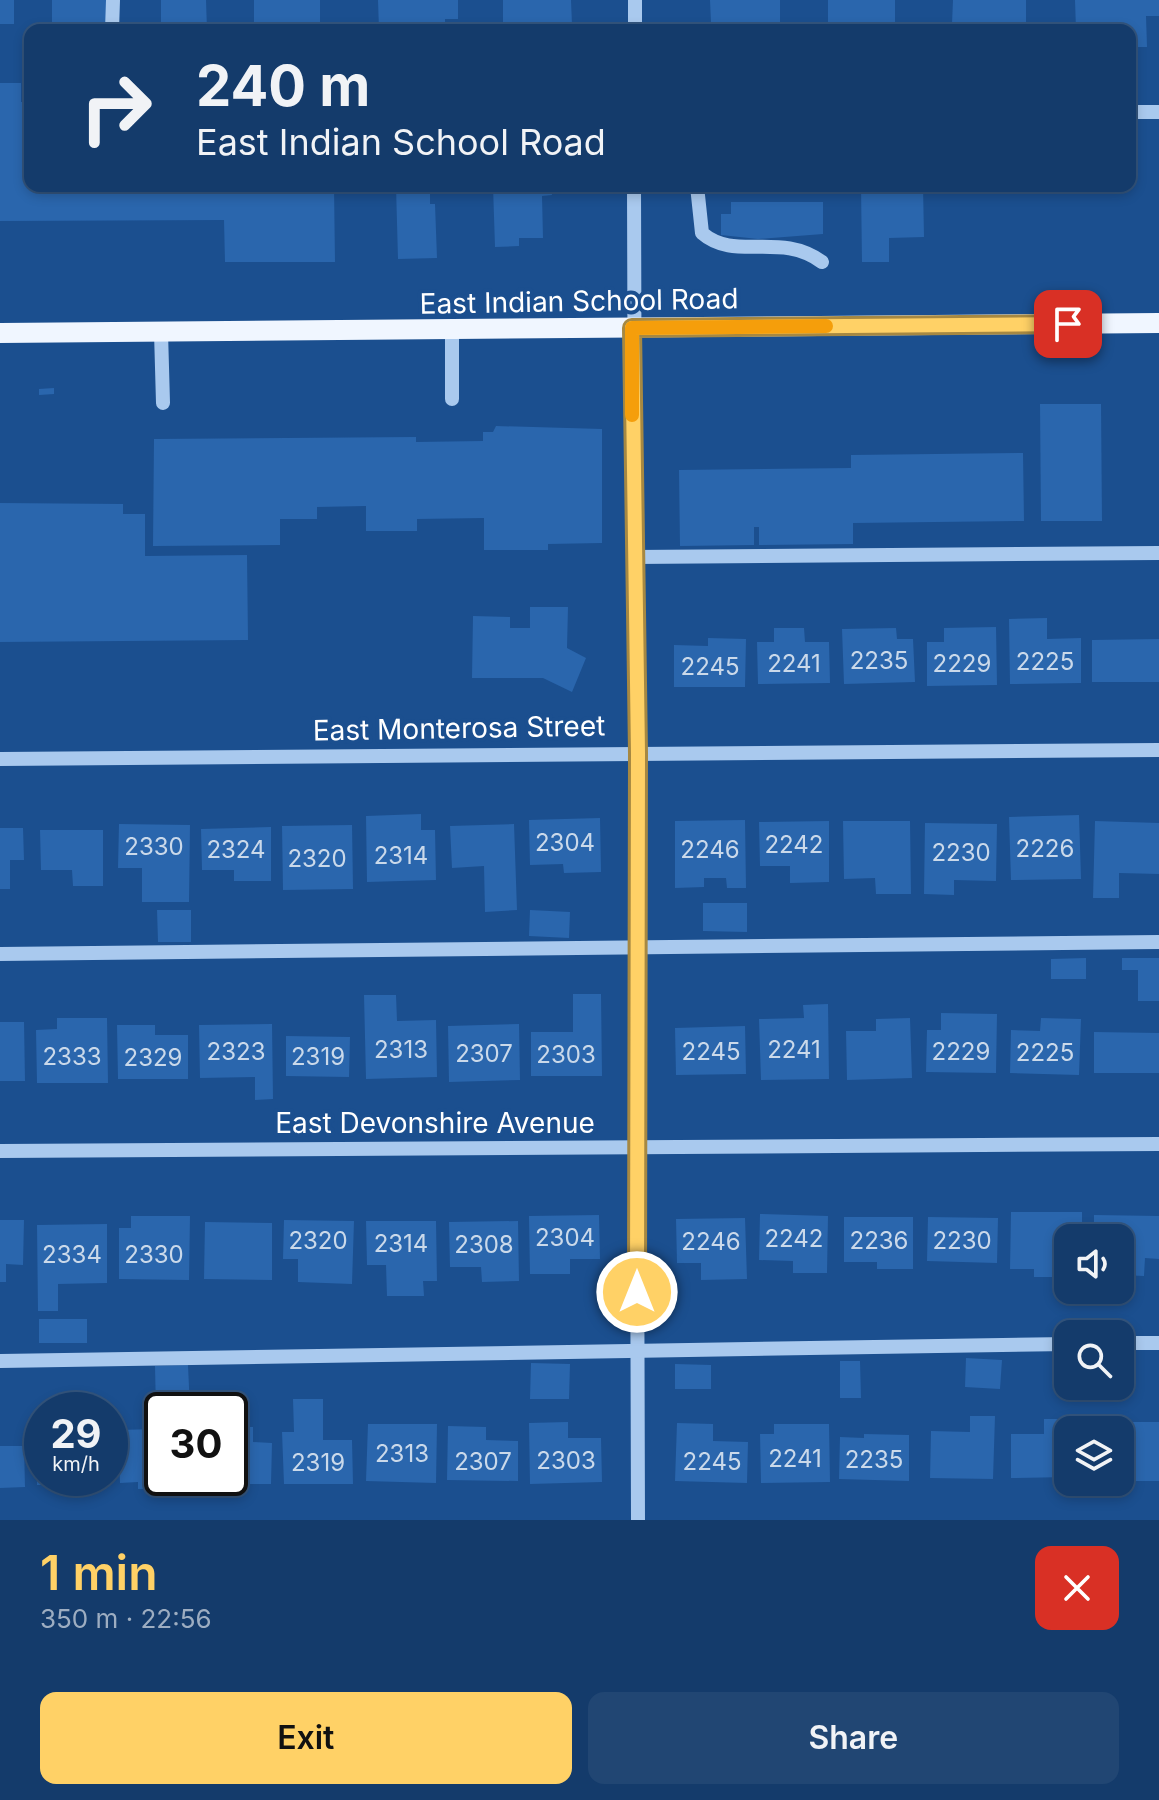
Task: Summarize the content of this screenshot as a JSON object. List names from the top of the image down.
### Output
{
  "streets": {
    "main road": ["East Indian School Road"],
    "street": ["East Monterosa Street", "East Devonshire Avenue"]
  },
  "house_numbers": [
    "2235",
    "2225",
    "2241",
    "2229",
    "2245",
    "2304",
    "2242",
    "2330",
    "2226",
    "2324",
    "2246",
    "2230",
    "2314",
    "2320",
    "2313",
    "2241",
    "2323",
    "2245",
    "2229",
    "2225",
    "2307",
    "2303",
    "2333",
    "2319",
    "2329",
    "2304",
    "2242",
    "2320",
    "2236",
    "2230",
    "2246",
    "2314",
    "2308",
    "2334",
    "2330",
    "2313",
    "2241",
    "2235",
    "2303",
    "2307",
    "2245",
    "2319"
  ],
  "page": {
    "turn": ["240 m", "East Indian School Road"],
    "speed": "29 km/h",
    "limit": "30",
    "heading": ["1 min", "350 m · 22:56"],
    "buttons": ["Exit", "Share"]
  }
}
